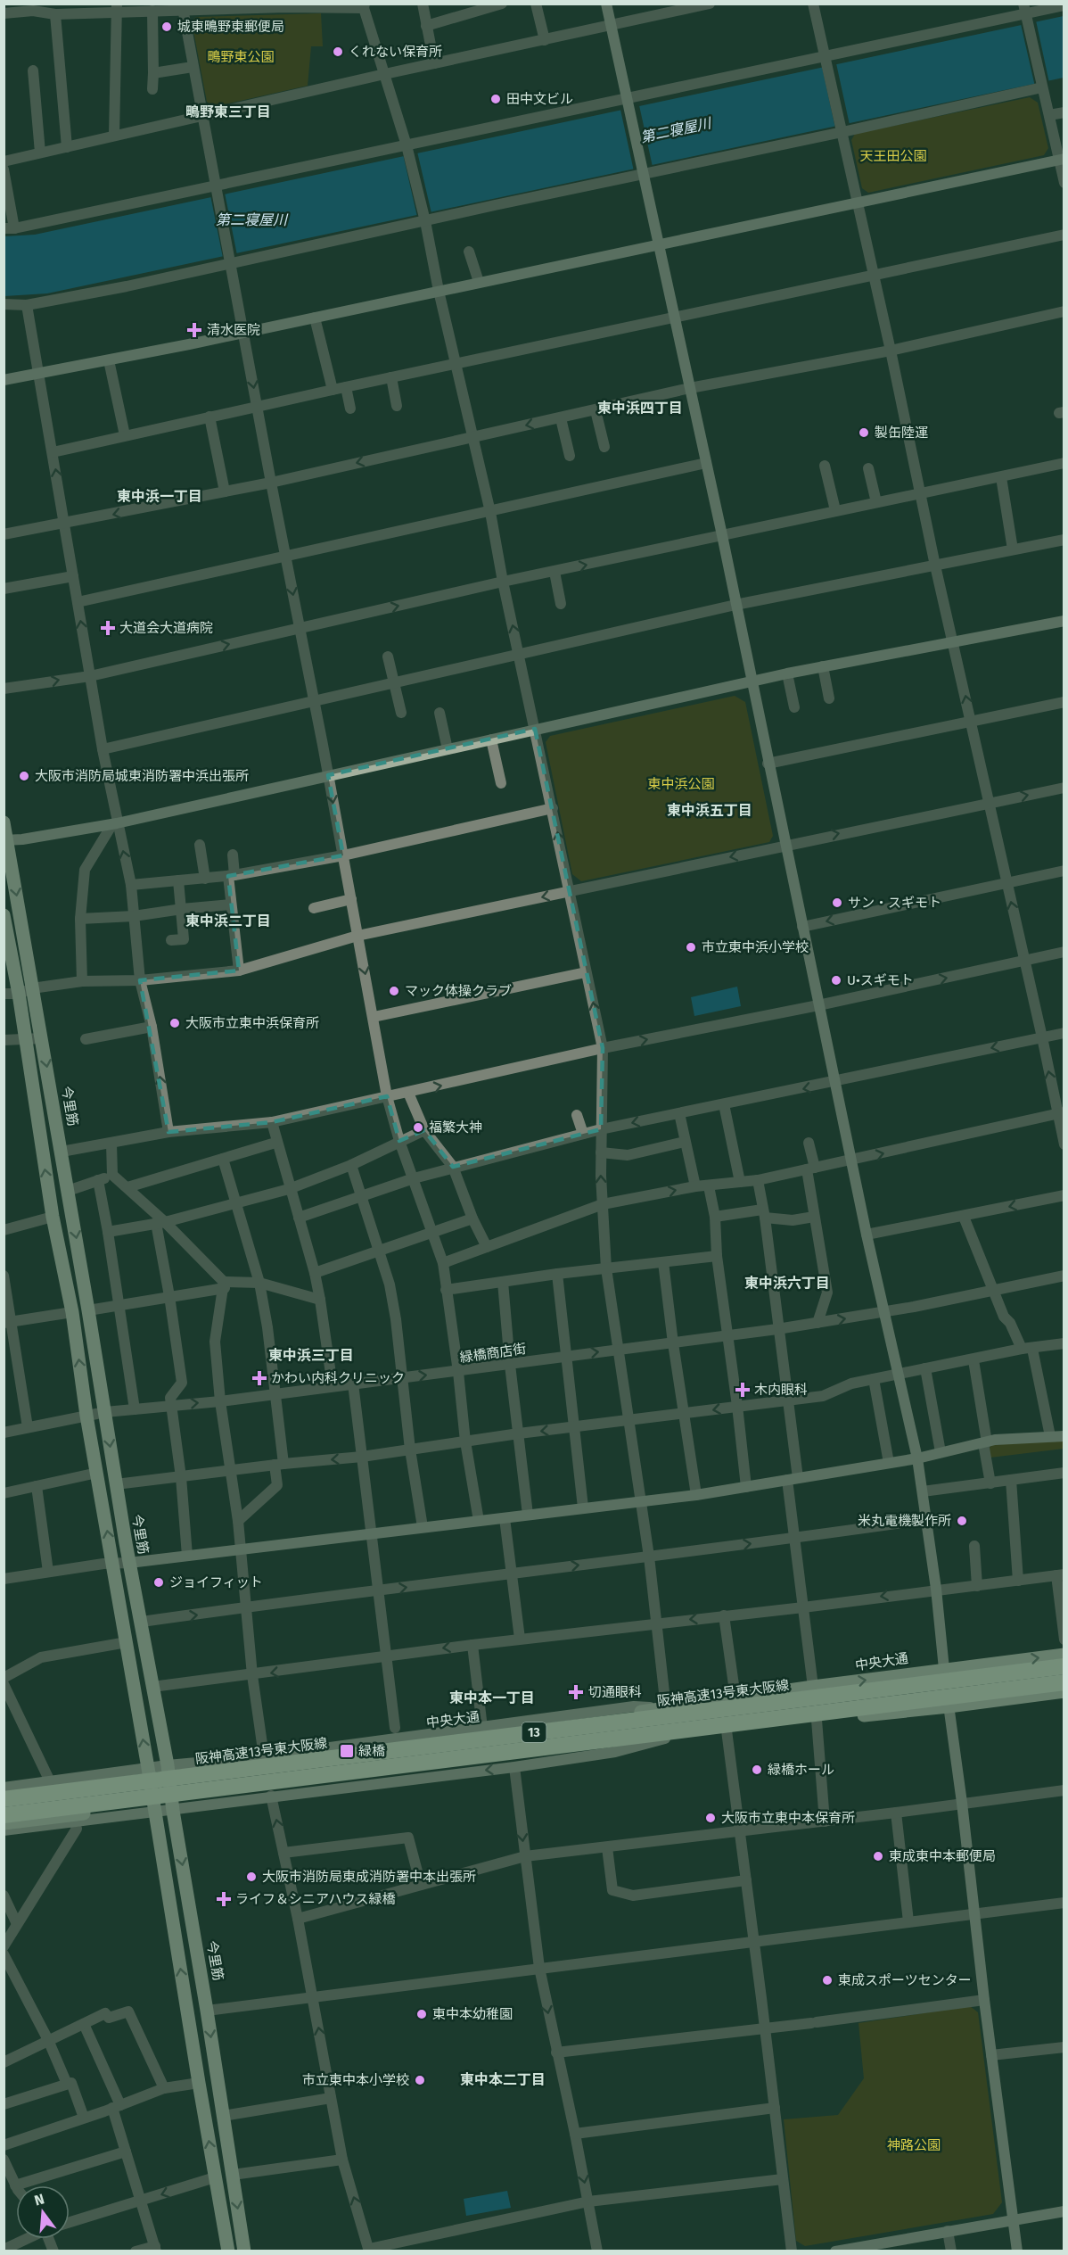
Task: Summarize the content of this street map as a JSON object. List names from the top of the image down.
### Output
{
  "streets": {
    "highway": ["阪神高速13号東大阪線", "13"],
    "main road": ["今里筋", "中央大通"],
    "street": ["緑橋商店街"]
  },
  "crossings": [
    ["今里筋", "緑橋商店街"],
    ["中央大通", "阪神高速13号東大阪線"]
  ],
  "districts": [
    "鴫野東三丁目",
    "東中浜四丁目",
    "東中浜一丁目",
    "東中浜五丁目",
    "東中浜二丁目",
    "東中浜六丁目",
    "東中浜三丁目",
    "東中本一丁目",
    "東中本二丁目"
  ],
  "water": ["第二寝屋川"],
  "parks": [
    "鴫野東公園",
    "天王田公園",
    "東中浜公園",
    "神路公園"
  ],
  "places": {
    "other": [
      "城東鴫野東郵便局",
      "くれない保育所",
      "田中文ビル",
      "製缶陸運",
      "大阪市消防局城東消防署中浜出張所",
      "サン・スギモト",
      "市立東中浜小学校",
      "U•スギモト",
      "マック体操クラブ",
      "大阪市立東中浜保育所",
      "福繁大神",
      "米丸電機製作所",
      "ジョイフィット",
      "緑橋ホール",
      "大阪市立東中本保育所",
      "東成東中本郵便局",
      "大阪市消防局東成消防署中本出張所",
      "東成スポーツセンター",
      "東中本幼稚園",
      "市立東中本小学校"
    ],
    "health": [
      "清水医院",
      "大道会大道病院",
      "かわい内科クリニック",
      "木内眼科",
      "切通眼科",
      "ライフ＆シニアハウス緑橋"
    ],
    "transit": ["緑橋"]
  },
  "north": "top"
}
